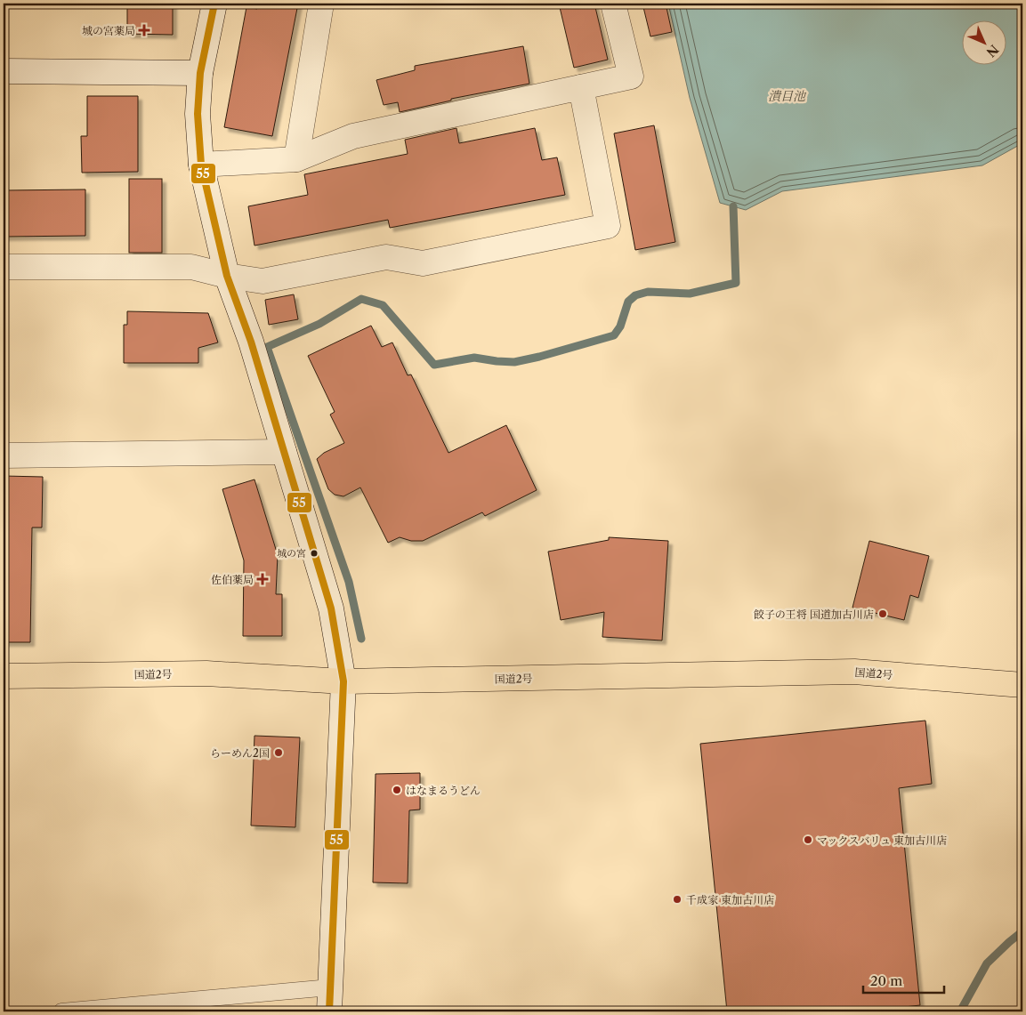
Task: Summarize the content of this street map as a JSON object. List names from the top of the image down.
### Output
{
  "streets": {
    "highway": ["国道2号"]
  },
  "water": ["潰目池"],
  "places": {
    "health": ["城の宮薬局", "佐伯薬局"],
    "other": [
      "城の宮",
      "餃子の王将 国道加古川店",
      "らーめん2国",
      "はなまるうどん",
      "マックスバリュ 東加古川店",
      "千成家 東加古川店"
    ]
  },
  "lines": ["transit line 55"],
  "scale_bar": "20 m",
  "north": "bottom right"
}
